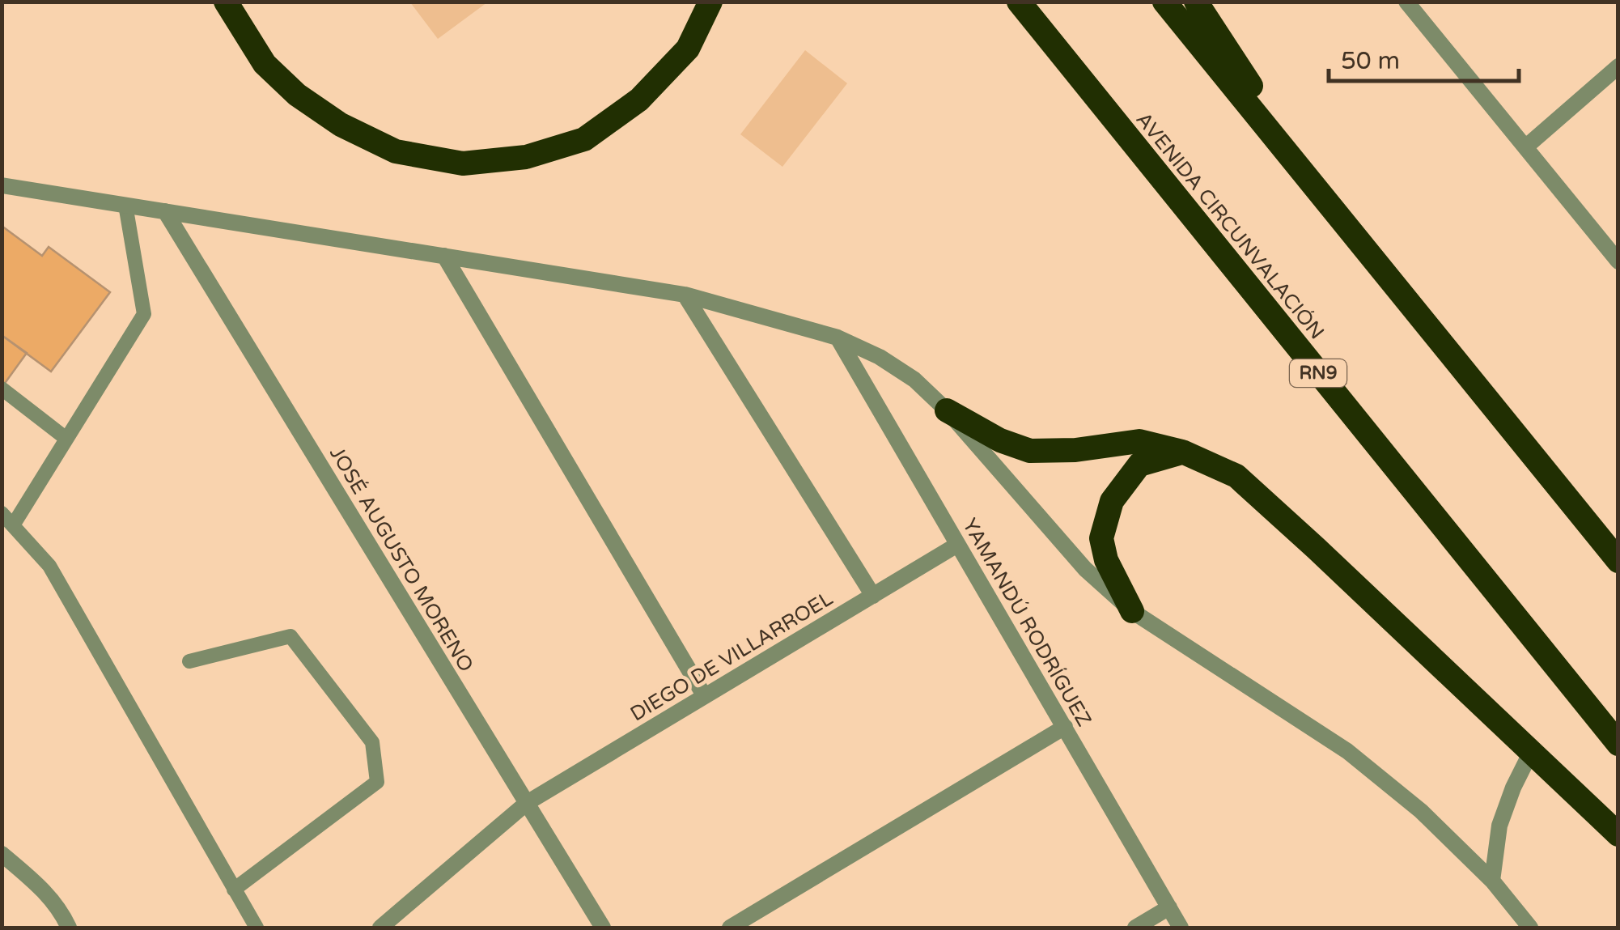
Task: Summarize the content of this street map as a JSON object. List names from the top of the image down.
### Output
{
  "streets": {
    "highway": ["AVENIDA CIRCUNVALACIÓN", "RN9"],
    "street": ["JOSÉ AUGUSTO MORENO", "YAMANDÚ RODRÍGUEZ", "DIEGO DE VILLARROEL"]
  },
  "crossings": [
    ["JOSÉ AUGUSTO MORENO", "DIEGO DE VILLARROEL"],
    ["YAMANDÚ RODRÍGUEZ", "DIEGO DE VILLARROEL"]
  ],
  "scale_bar": "50 m"
}
